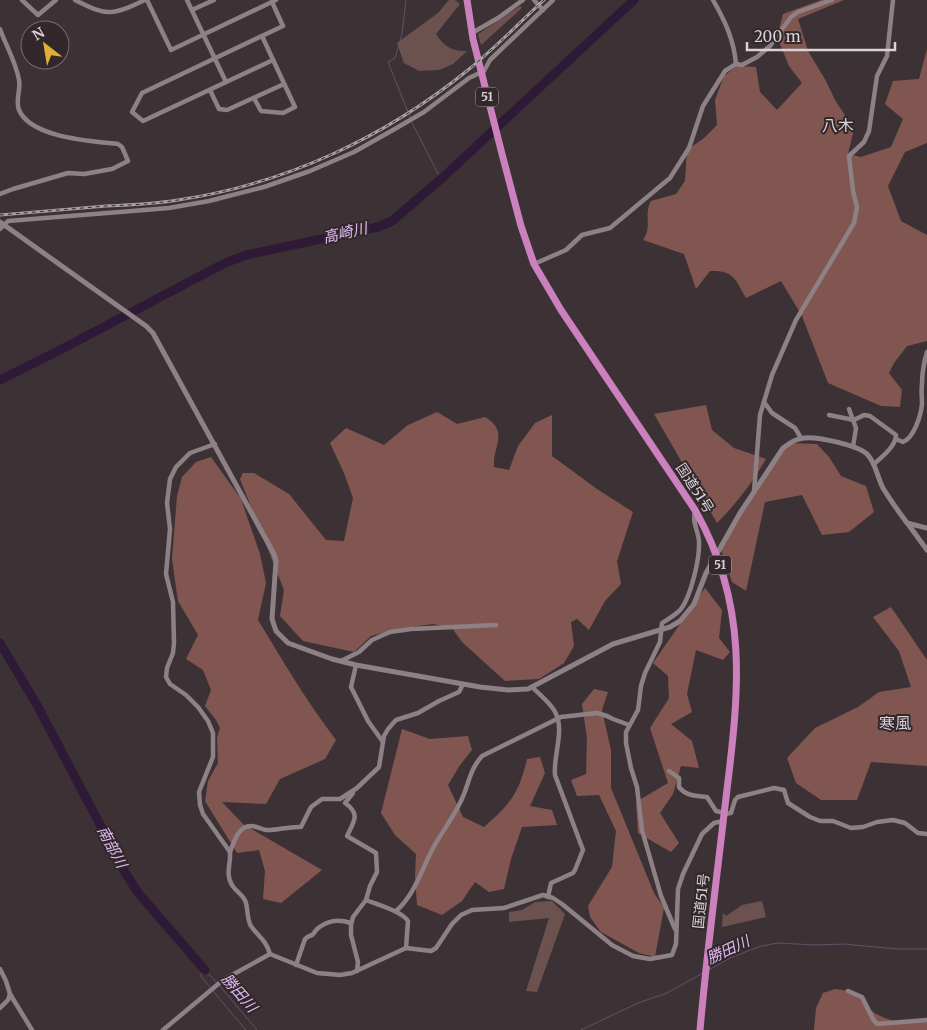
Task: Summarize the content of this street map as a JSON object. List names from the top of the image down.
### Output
{
  "streets": {
    "highway": ["51", "国道51号"]
  },
  "districts": ["八木", "寒風"],
  "water": ["高崎川", "南部川", "勝田川"],
  "scale_bar": "200 m",
  "north": "top left"
}
